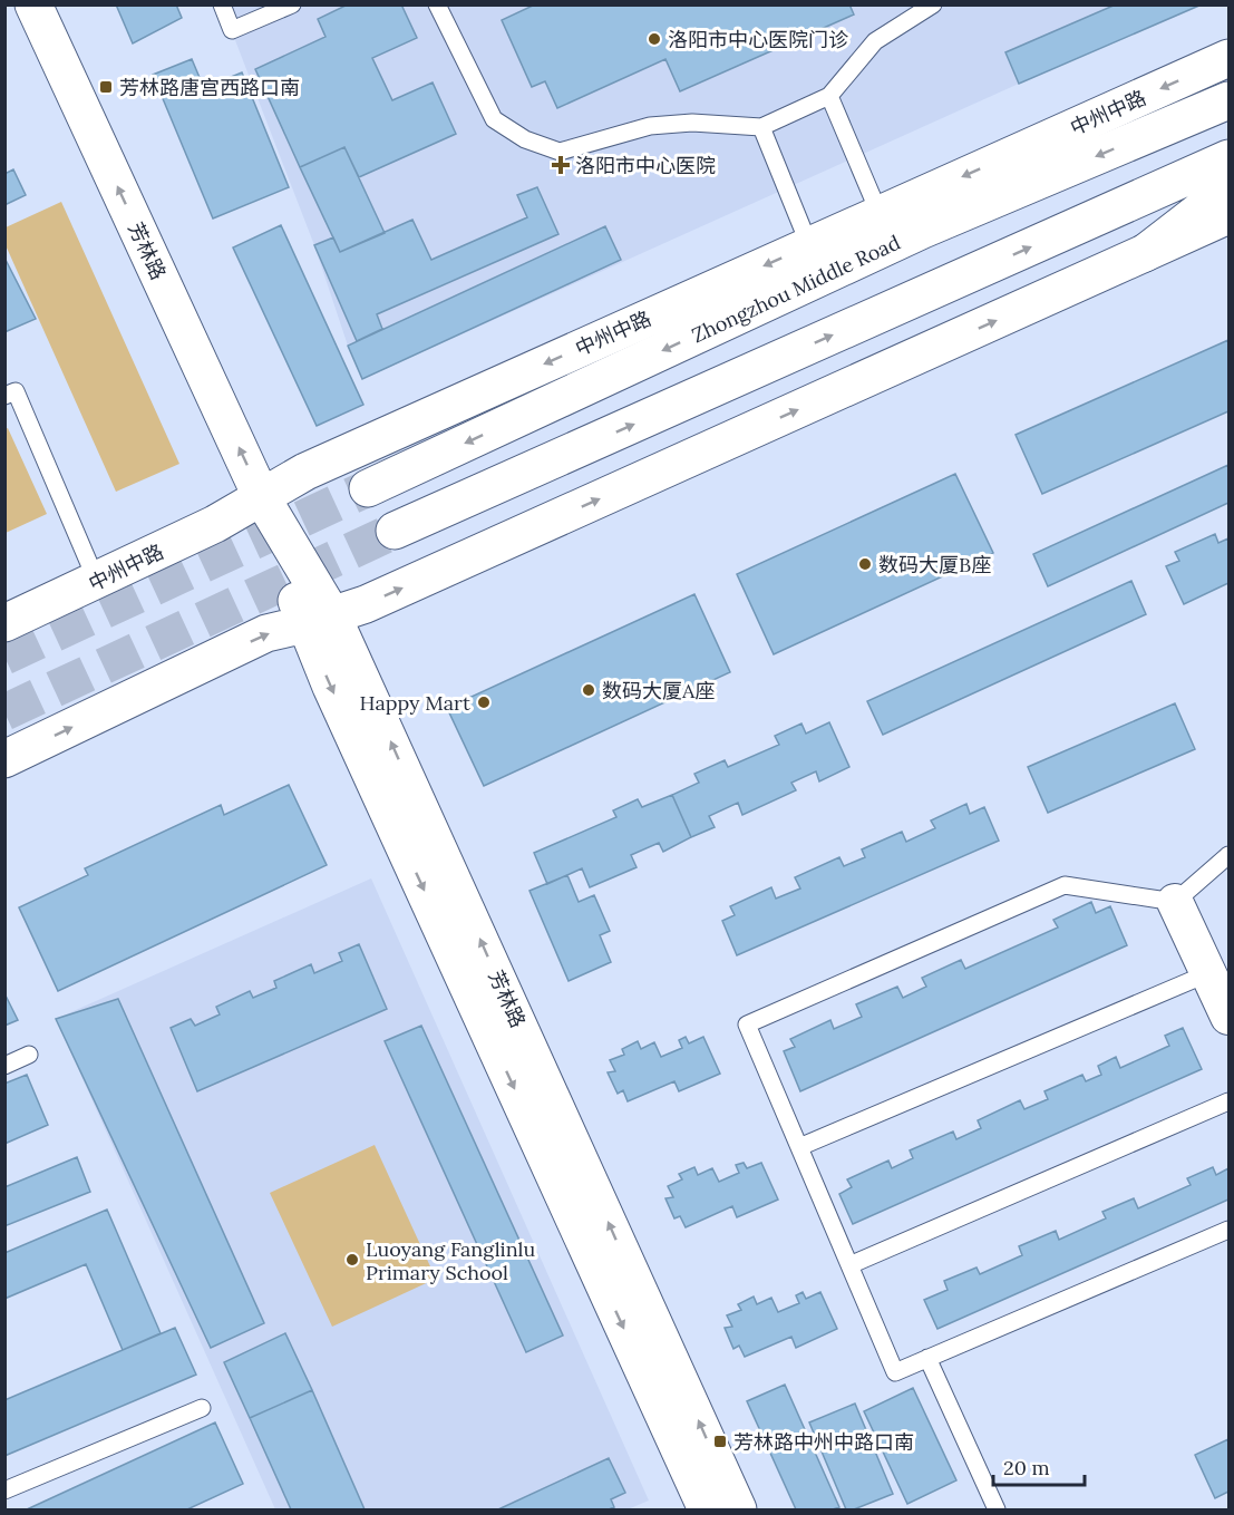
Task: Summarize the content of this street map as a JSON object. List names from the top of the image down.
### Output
{
  "streets": {
    "main road": ["中州中路", "芳林路", "Zhongzhou Middle Road"]
  },
  "crossings": [
    ["中州中路", "芳林路"]
  ],
  "places": {
    "other": [
      "洛阳市中心医院门诊",
      "数码大厦B座",
      "数码大厦A座",
      "Happy Mart",
      "Luoyang Fanglinlu Primary School"
    ],
    "transit": ["芳林路唐宫西路口南", "芳林路中州中路口南"],
    "health": ["洛阳市中心医院"]
  },
  "scale_bar": "20 m"
}
